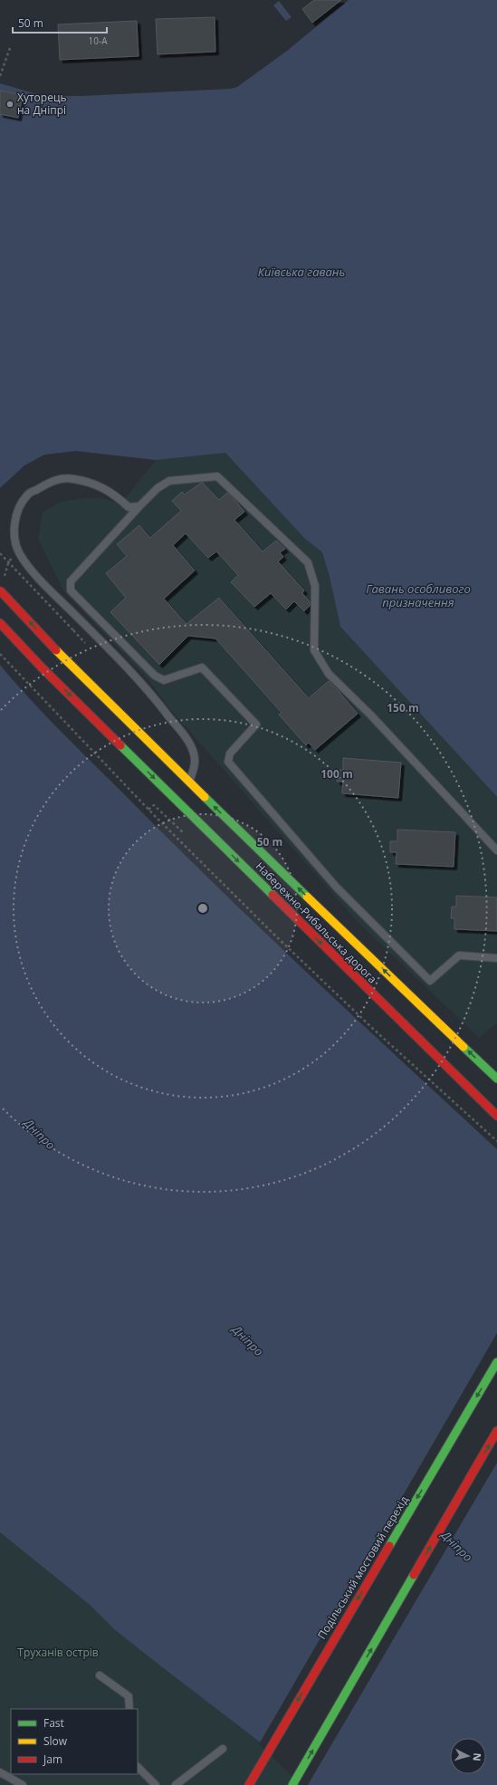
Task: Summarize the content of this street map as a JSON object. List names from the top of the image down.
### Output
{
  "streets": {
    "main road": ["Набережно-Рибальська дорога", "Подільський мостовий перехід"]
  },
  "water": ["Київська гавань", "Гавань особливого призначення", "Дніпро"],
  "parks": ["Труханів острів"],
  "places": ["Хуторець на Дніпрі"],
  "house_numbers": ["10-А"],
  "legend": ["Fast", "Slow", "Jam"],
  "scale_bar": "50 m",
  "north": "right",
  "rings": ["150 m", "100 m", "50 m"]
}
